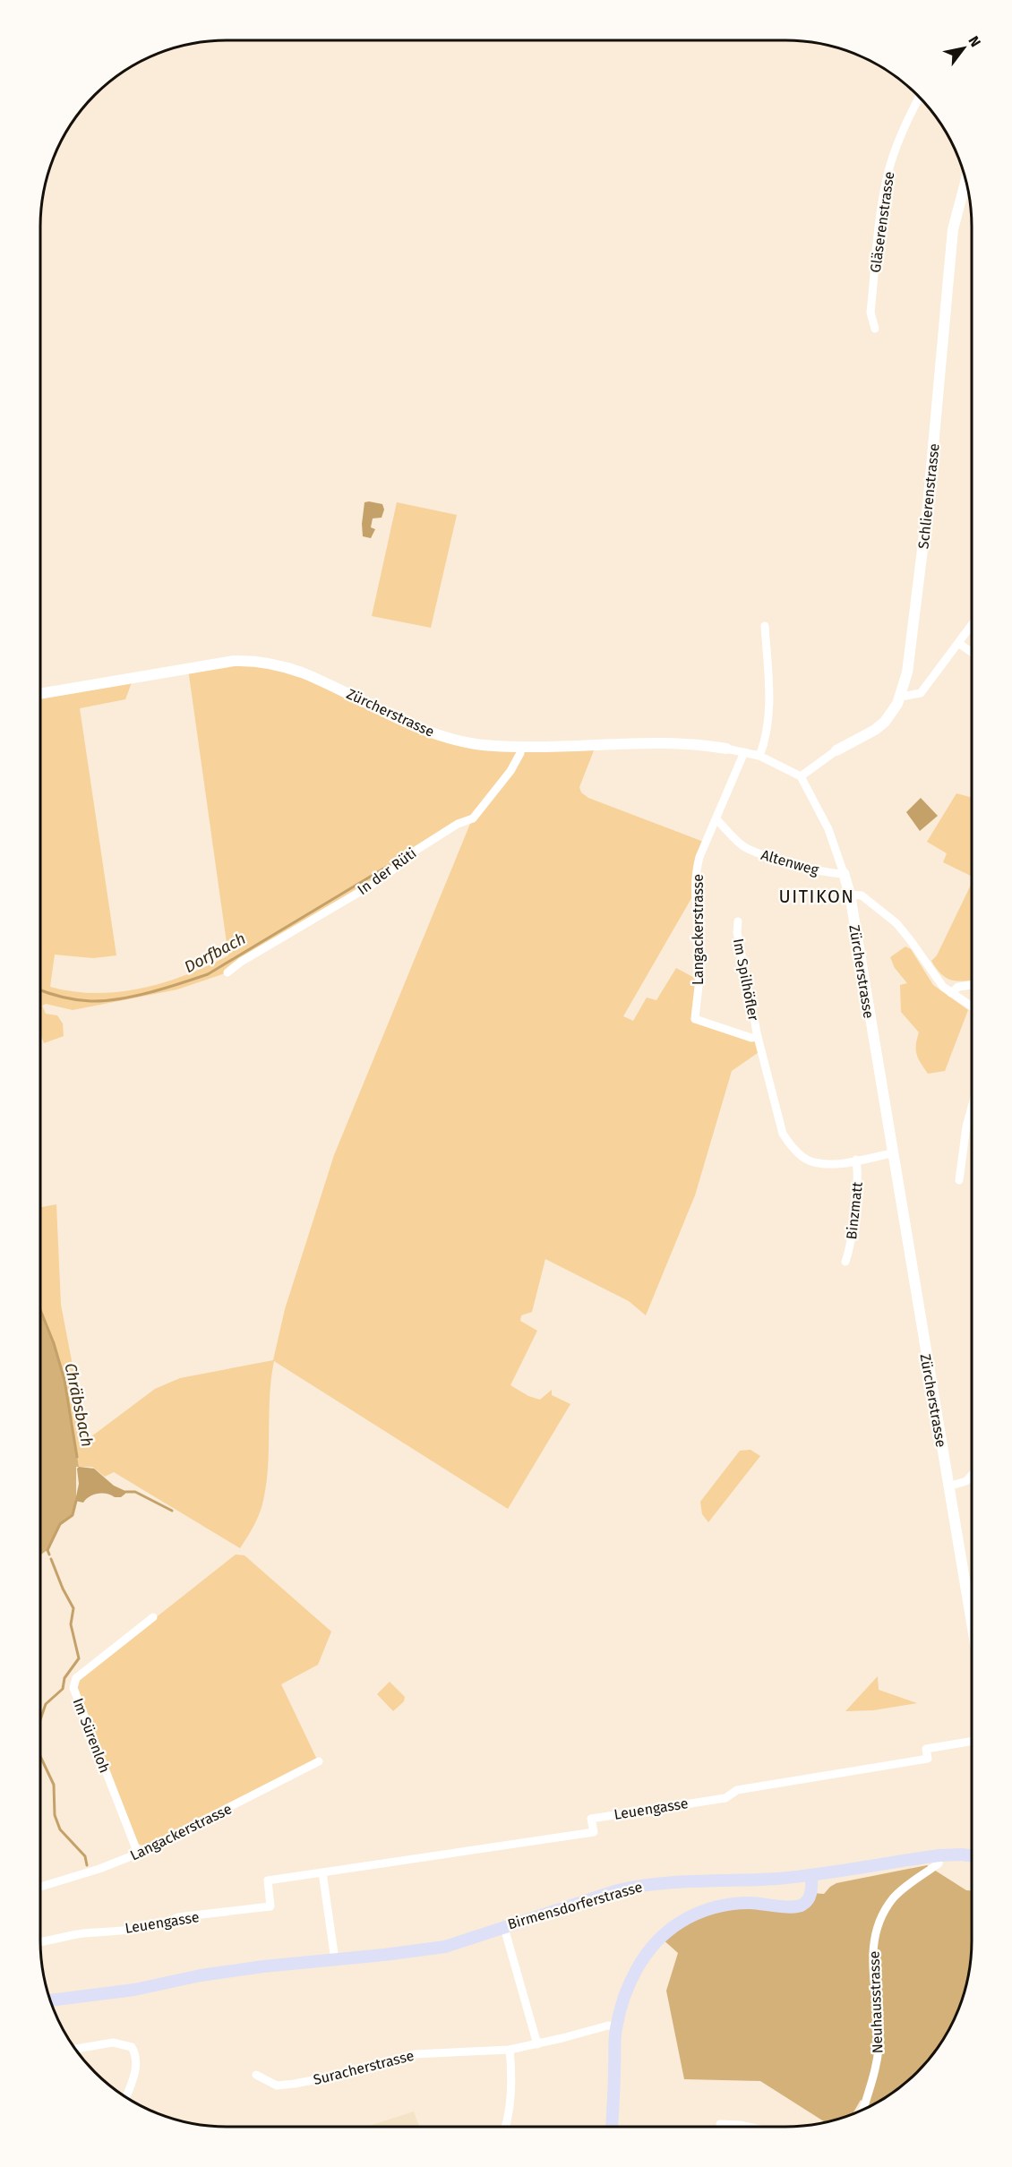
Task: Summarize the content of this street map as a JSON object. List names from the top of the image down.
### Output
{
  "streets": {
    "main road": ["Birmensdorferstrasse"],
    "street": [
      "Gläserenstrasse",
      "Schlierenstrasse",
      "Zürcherstrasse",
      "Altenweg",
      "In der Rüti",
      "Langackerstrasse",
      "Im Spilhöfler",
      "Binzmatt",
      "Im Sürenloh",
      "Leuengasse",
      "Neuhausstrasse",
      "Suracherstrasse"
    ]
  },
  "crossings": [
    ["Schlierenstrasse", "Zürcherstrasse"],
    ["Zürcherstrasse", "Altenweg"],
    ["Zürcherstrasse", "In der Rüti"],
    ["Zürcherstrasse", "Langackerstrasse"],
    ["Zürcherstrasse", "Im Spilhöfler"],
    ["Altenweg", "Langackerstrasse"],
    ["Langackerstrasse", "Im Spilhöfler"],
    ["Langackerstrasse", "Im Sürenloh"],
    ["Im Spilhöfler", "Binzmatt"],
    ["Birmensdorferstrasse", "Neuhausstrasse"]
  ],
  "districts": ["UITIKON"],
  "water": ["Dorfbach", "Chräbsbach"],
  "north": "top right"
}
